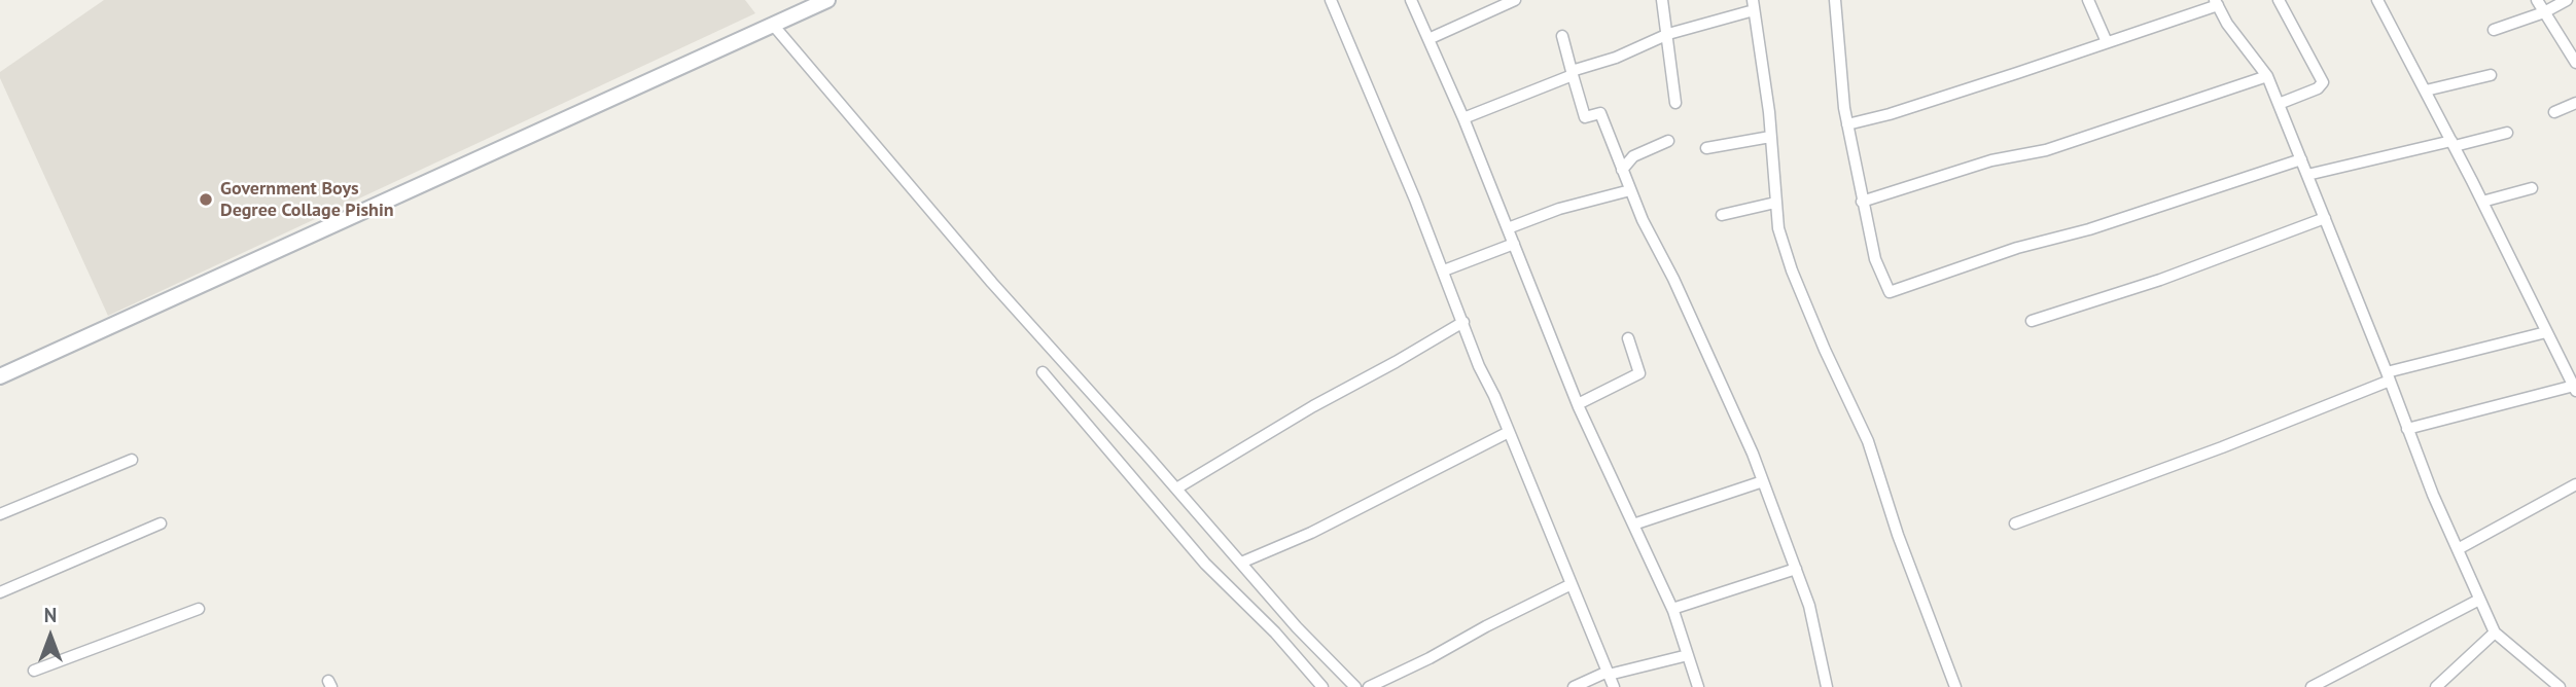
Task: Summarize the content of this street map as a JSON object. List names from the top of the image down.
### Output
{
  "places": ["Government Boys Degree Collage Pishin"],
  "north": "top"
}
